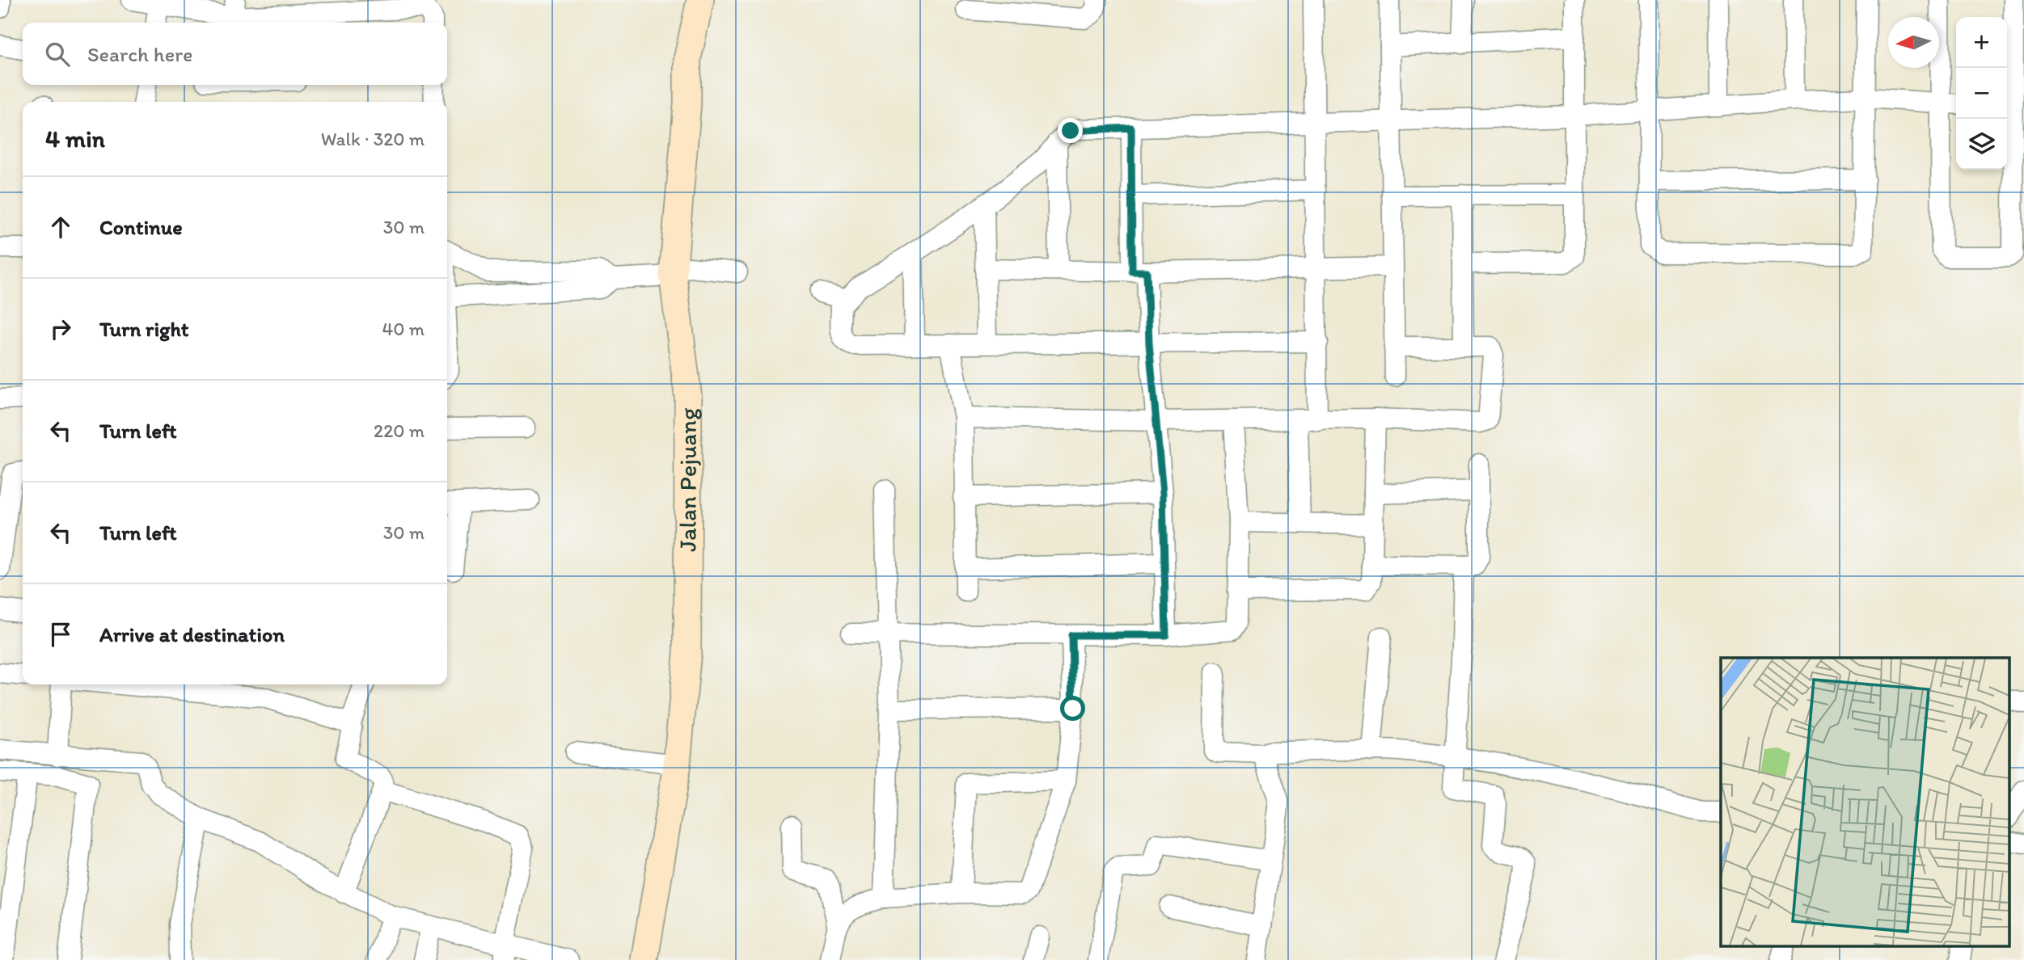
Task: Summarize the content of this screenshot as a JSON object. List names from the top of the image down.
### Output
{
  "streets": {
    "street": ["Jalan Pejuang"]
  },
  "north": "left",
  "page": {
    "map_buttons": ["+", "−"],
    "search": "Search here",
    "heading": ["4 min", "Walk · 320 m"],
    "list": [
      ["Continue", "30 m"],
      ["Turn right", "40 m"],
      ["Turn left", "220 m"],
      ["Turn left", "30 m"],
      "Arrive at destination"
    ]
  }
}
